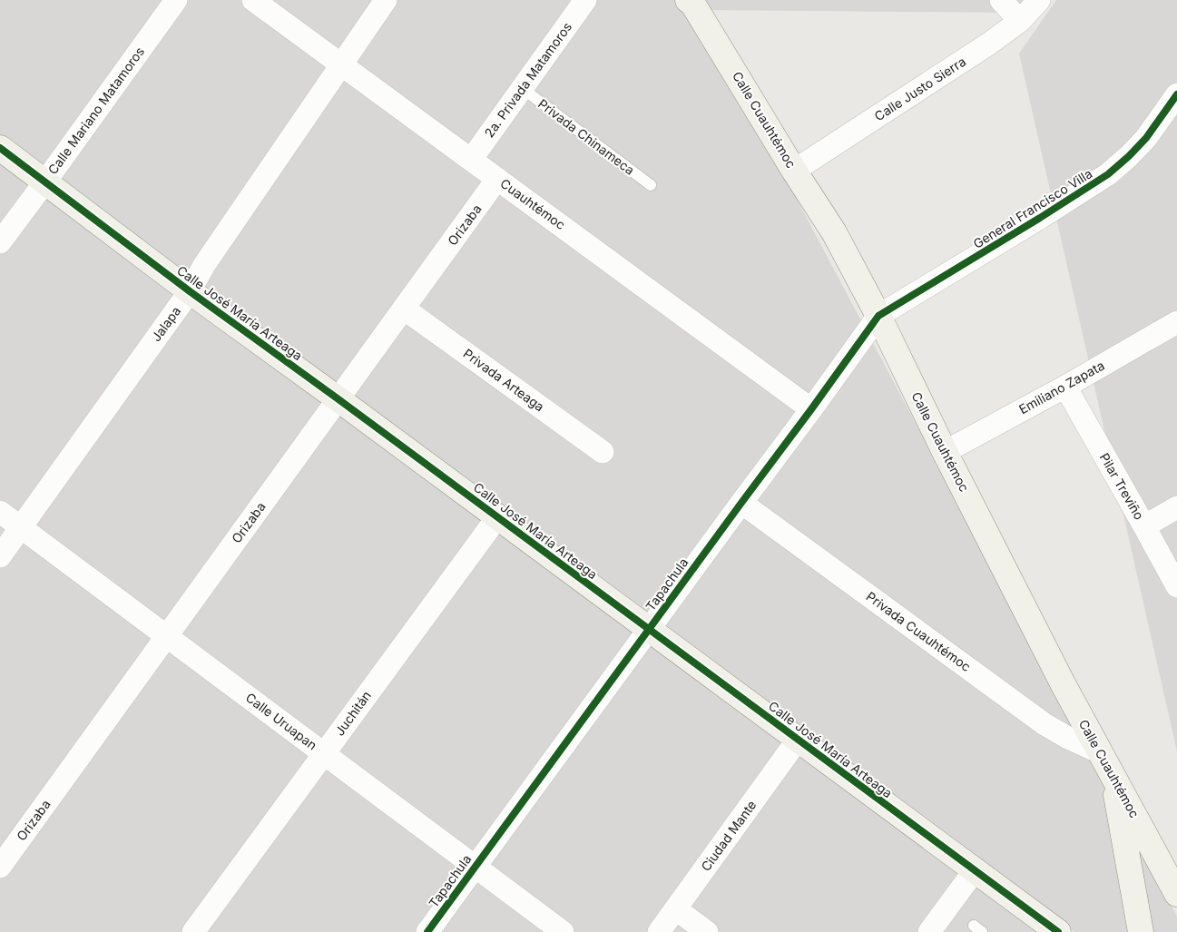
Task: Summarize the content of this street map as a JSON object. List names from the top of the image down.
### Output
{
  "streets": {
    "street": [
      "2a. Privada Matamoros",
      "Calle Justo Sierra",
      "Calle Mariano Matamoros",
      "Calle Cuauhtémoc",
      "Cuauhtémoc",
      "General Francisco Villa",
      "Orizaba",
      "Calle José María Arteaga",
      "Jalapa",
      "Privada Arteaga",
      "Emiliano Zapata",
      "Pilar Treviño",
      "Tapachula",
      "Privada Cuauhtémoc",
      "Juchitán",
      "Calle Uruapan",
      "Ciudad Mante"
    ],
    "lane": ["Privada Chinameca"]
  },
  "crossings": [
    ["2a. Privada Matamoros", "Privada Chinameca"],
    ["2a. Privada Matamoros", "Cuauhtémoc"],
    ["Calle Justo Sierra", "Calle Cuauhtémoc"],
    ["Calle Mariano Matamoros", "Calle José María Arteaga"],
    ["Calle Cuauhtémoc", "General Francisco Villa"],
    ["Calle Cuauhtémoc", "Emiliano Zapata"],
    ["Calle Cuauhtémoc", "Tapachula"],
    ["Calle Cuauhtémoc", "Privada Cuauhtémoc"],
    ["Cuauhtémoc", "Orizaba"],
    ["Cuauhtémoc", "Jalapa"],
    ["Cuauhtémoc", "Tapachula"],
    ["General Francisco Villa", "Tapachula"],
    ["Orizaba", "Calle José María Arteaga"],
    ["Orizaba", "Privada Arteaga"],
    ["Orizaba", "Calle Uruapan"],
    ["Calle José María Arteaga", "Jalapa"],
    ["Calle José María Arteaga", "Tapachula"],
    ["Calle José María Arteaga", "Juchitán"],
    ["Calle José María Arteaga", "Ciudad Mante"],
    ["Jalapa", "Calle Uruapan"],
    ["Emiliano Zapata", "Pilar Treviño"],
    ["Tapachula", "Privada Cuauhtémoc"],
    ["Tapachula", "Calle Uruapan"],
    ["Juchitán", "Calle Uruapan"]
  ]
}
